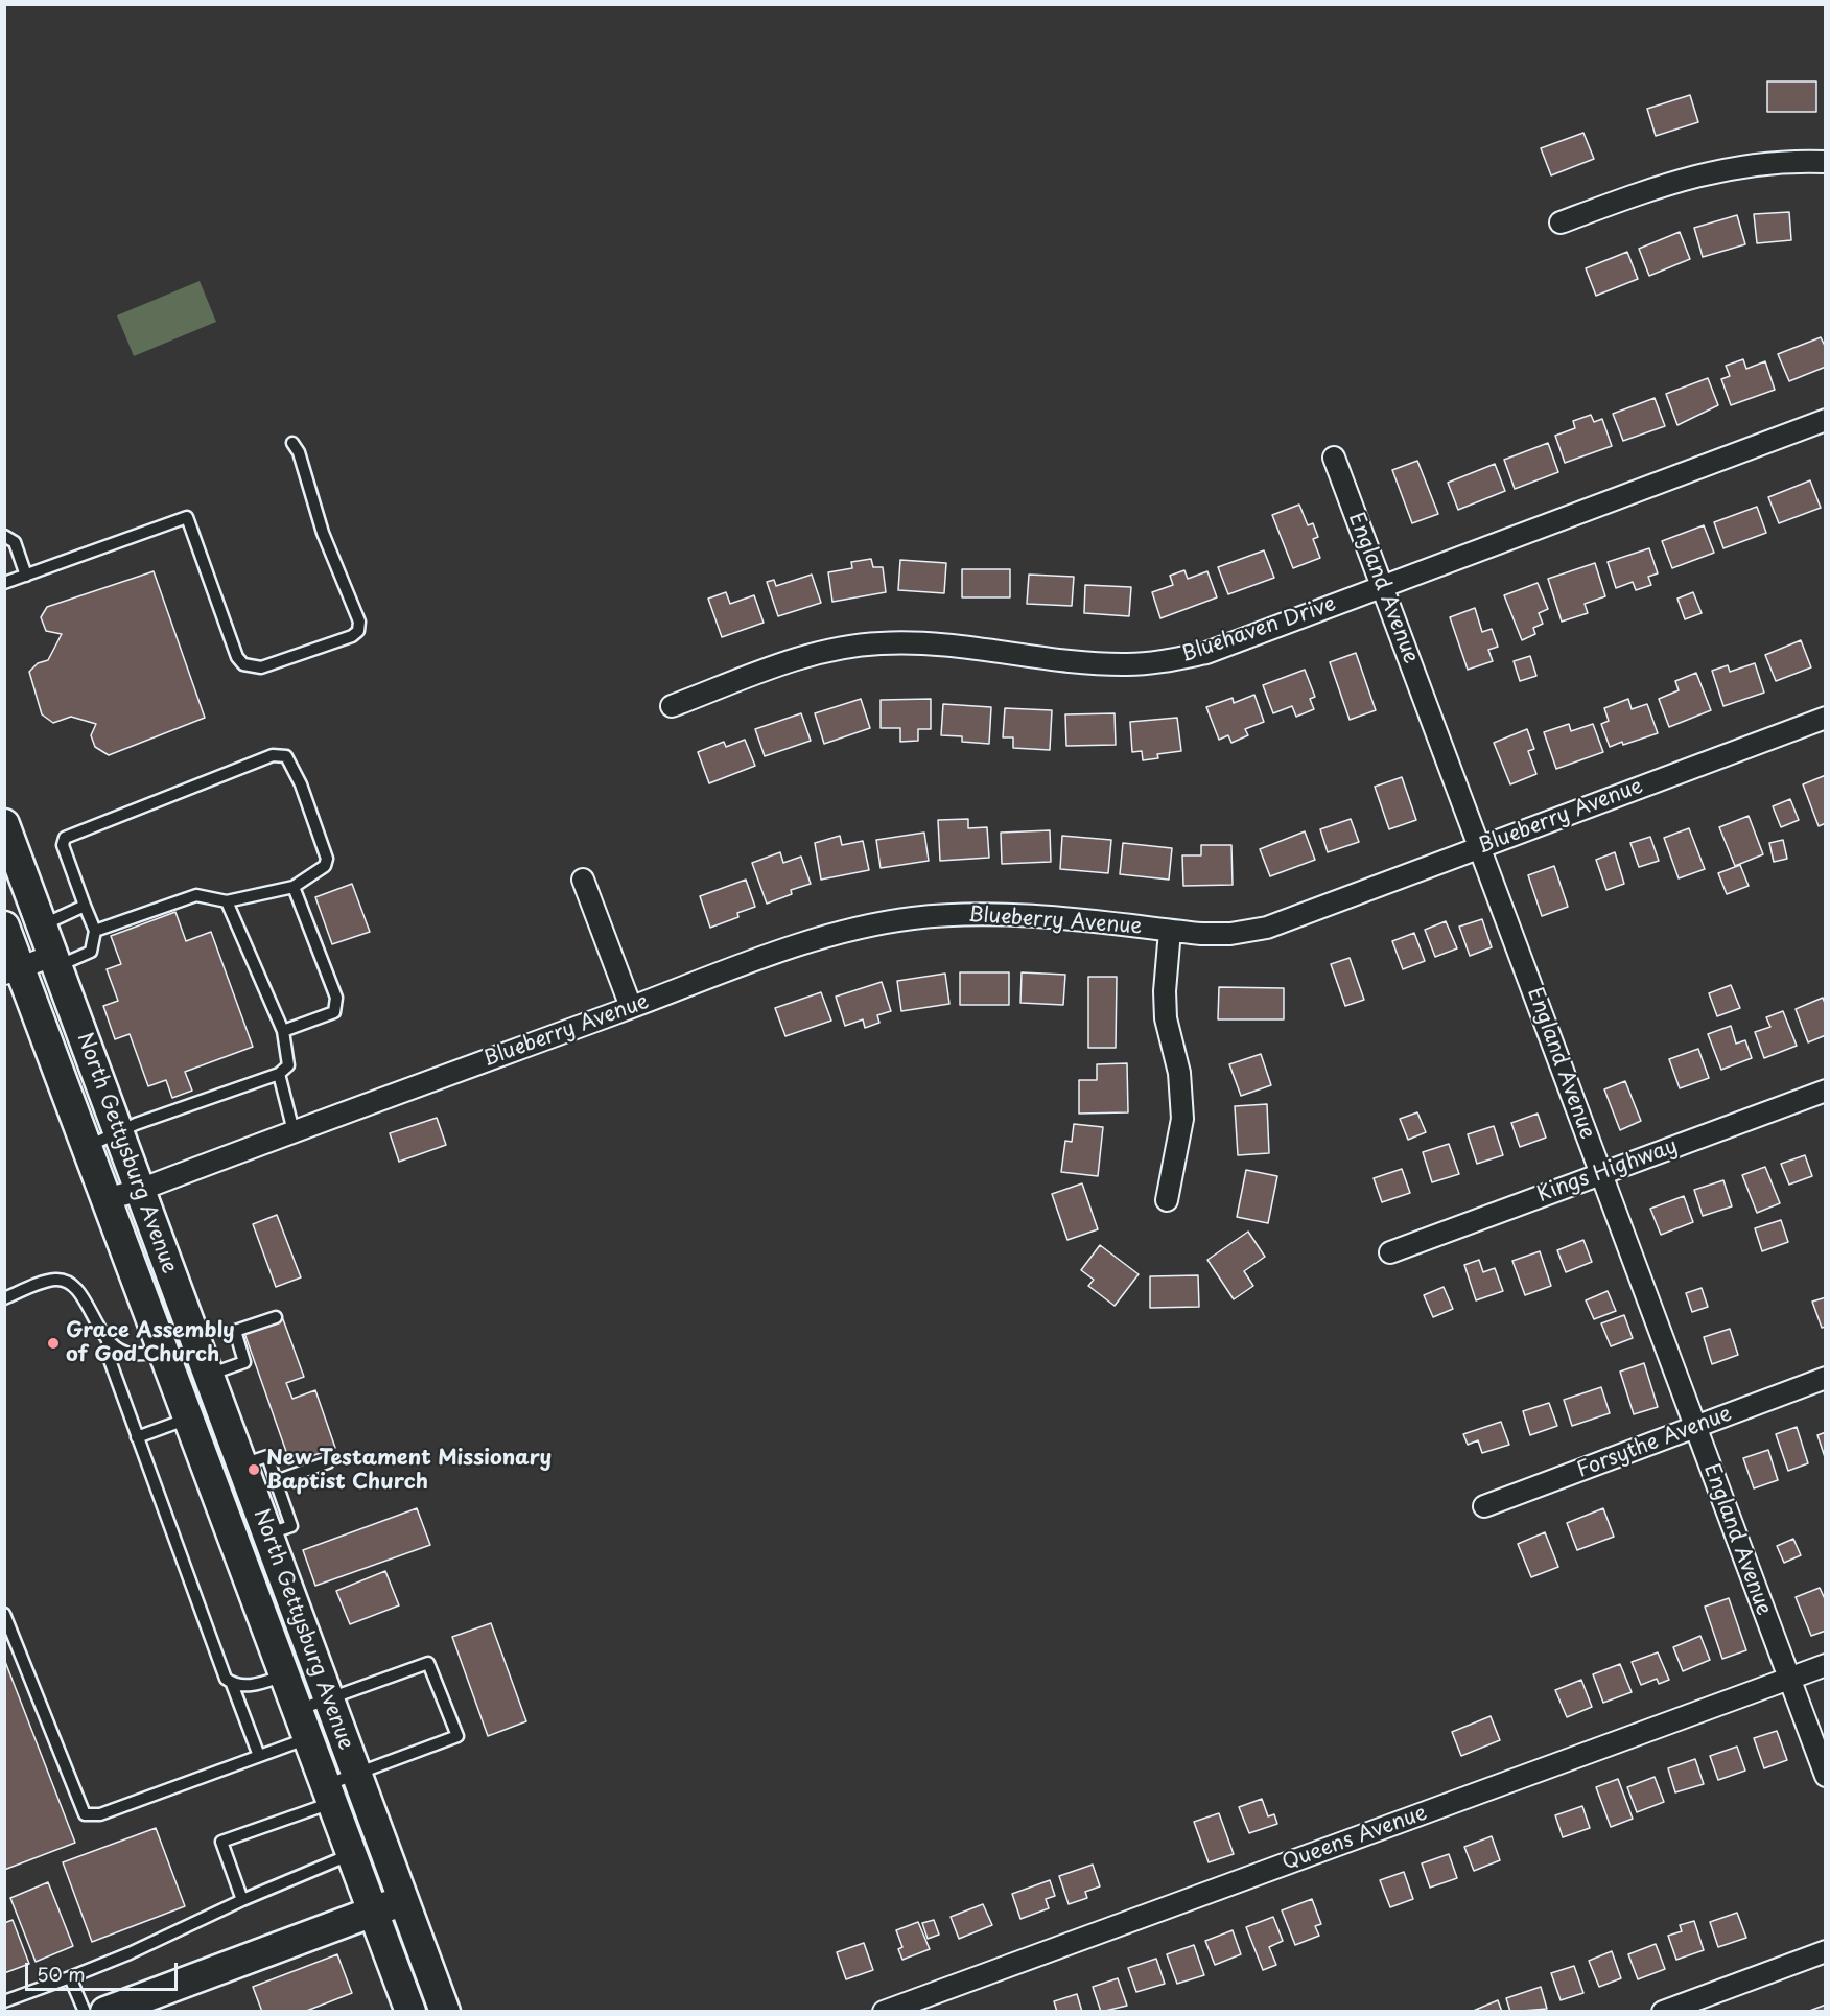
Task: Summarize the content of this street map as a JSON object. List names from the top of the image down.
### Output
{
  "streets": {
    "main road": ["North Gettysburg Avenue"],
    "street": [
      "England Avenue",
      "Bluehaven Drive",
      "Blueberry Avenue",
      "Kings Highway",
      "Forsythe Avenue",
      "Queens Avenue"
    ]
  },
  "crossings": [
    ["England Avenue", "Bluehaven Drive"],
    ["England Avenue", "Blueberry Avenue"],
    ["England Avenue", "Kings Highway"],
    ["England Avenue", "Forsythe Avenue"],
    ["England Avenue", "Queens Avenue"],
    ["Blueberry Avenue", "North Gettysburg Avenue"]
  ],
  "places": ["Grace Assembly of God Church", "New Testament Missionary Baptist Church"],
  "scale_bar": "50 m"
}
